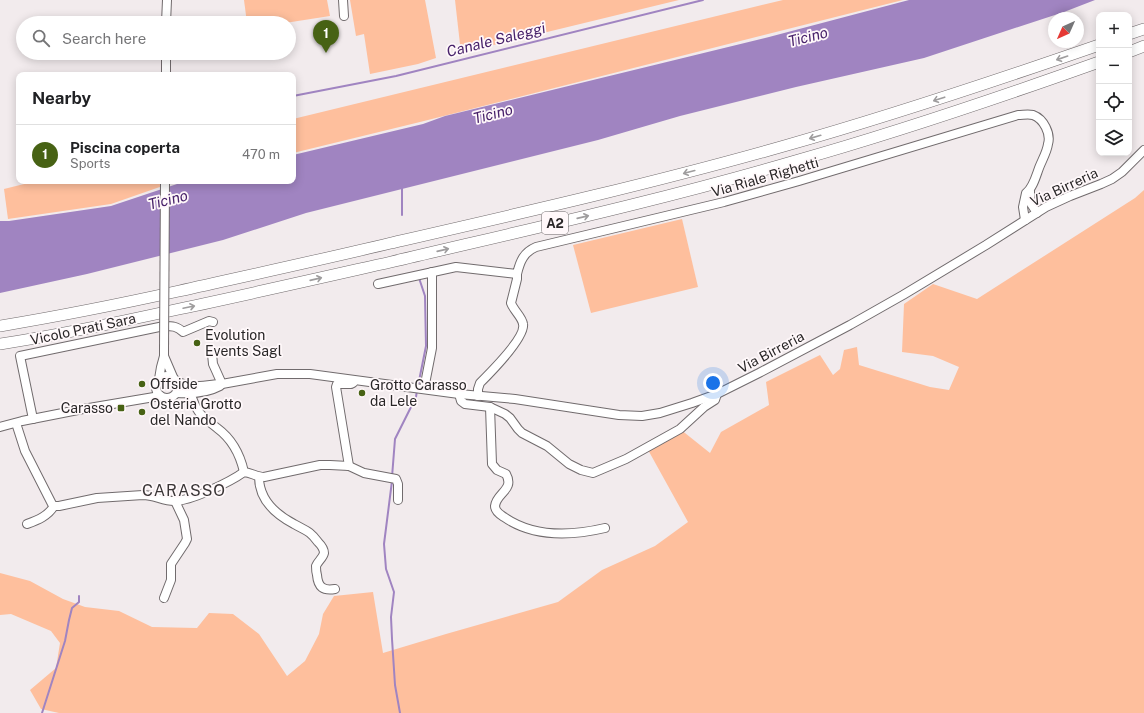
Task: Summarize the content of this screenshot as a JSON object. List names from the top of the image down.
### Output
{
  "streets": {
    "highway": ["A2"],
    "street": ["Via Riale Righetti", "Via Birreria", "Vicolo Prati Sara"]
  },
  "crossings": [
    ["Via Riale Righetti", "Via Birreria"]
  ],
  "districts": ["CARASSO"],
  "water": ["Ticino", "Canale Saleggi"],
  "places": {
    "other": [
      "Evolution Events Sagl",
      "Offside",
      "Grotto Carasso da Lele",
      "Osteria Grotto del Nando"
    ],
    "transit": ["Carasso"]
  },
  "north": "bottom left",
  "page": {
    "map_buttons": ["+", "−"],
    "search": "Search here",
    "pins": "1",
    "heading": "Nearby",
    "list": [
      {
        "mark": "1",
        "name": "Piscina coperta",
        "note": "Sports",
        "value": "470 m"
      }
    ]
  }
}
